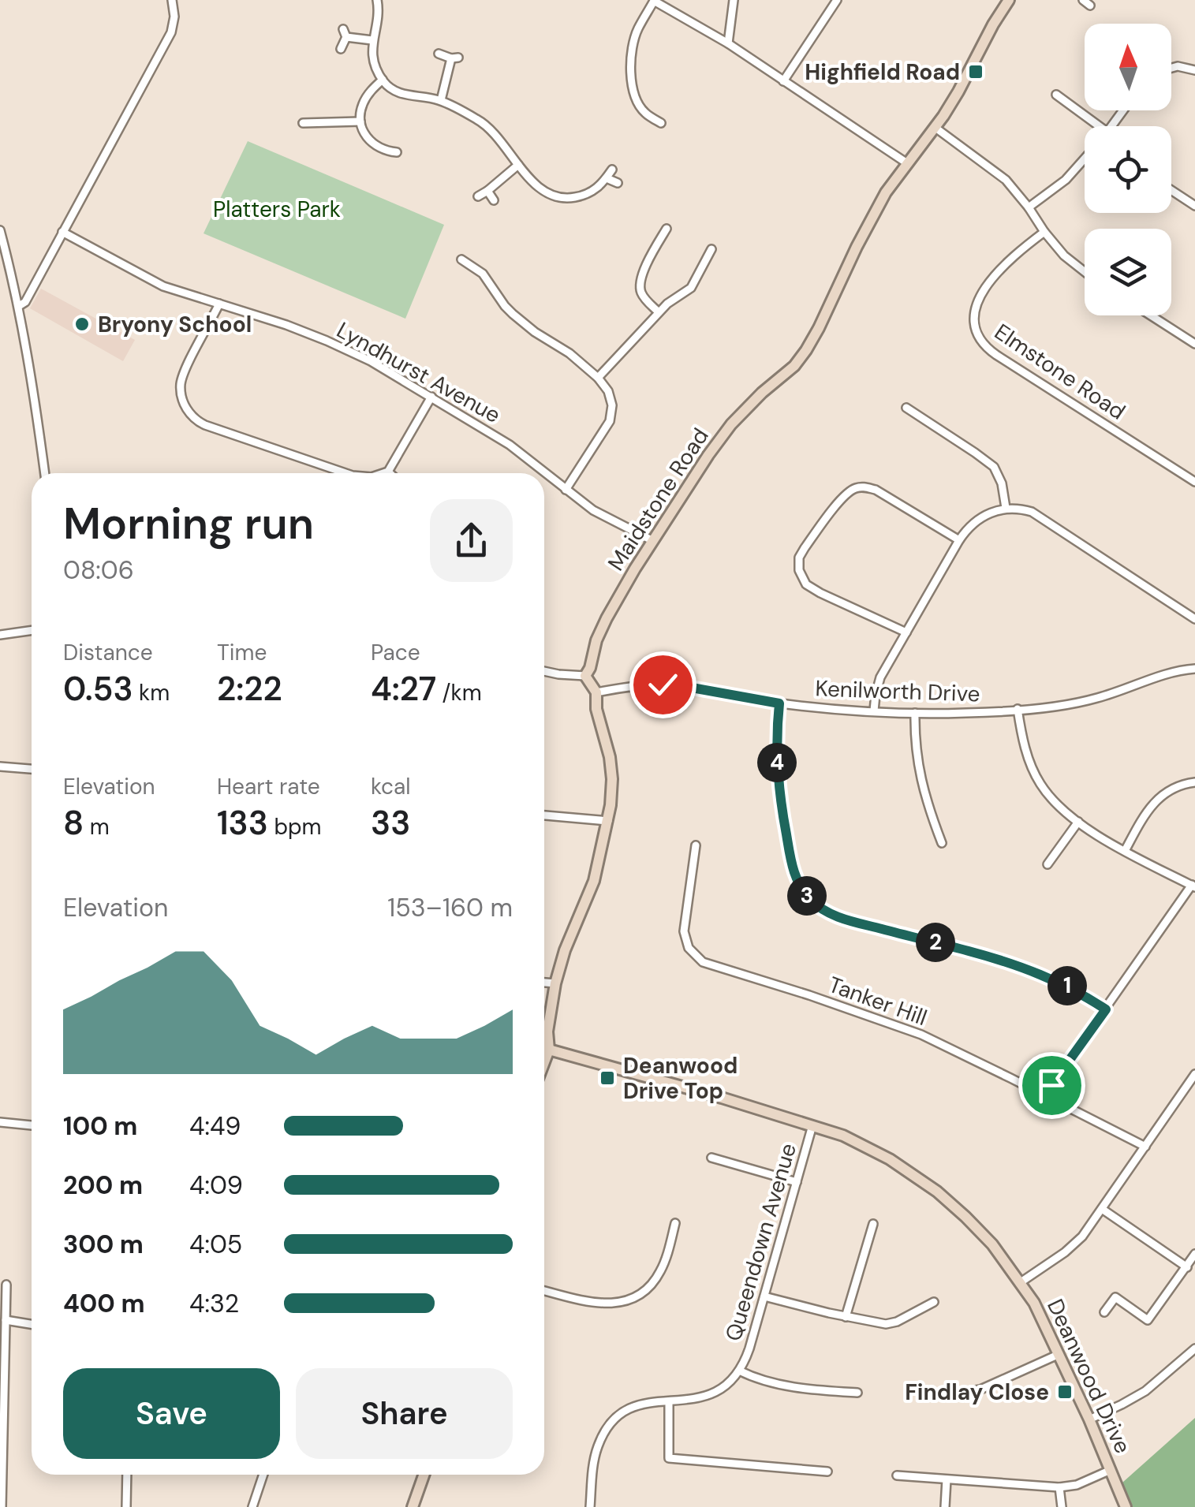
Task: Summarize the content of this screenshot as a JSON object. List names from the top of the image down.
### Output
{
  "streets": {
    "street": [
      "Elmstone Road",
      "Lyndhurst Avenue",
      "Maidstone Road",
      "Kenilworth Drive",
      "Tanker Hill",
      "Queendown Avenue",
      "Deanwood Drive"
    ]
  },
  "crossings": [
    ["Lyndhurst Avenue", "Maidstone Road"],
    ["Queendown Avenue", "Deanwood Drive"]
  ],
  "parks": ["Platters Park"],
  "places": {
    "transit": ["Highfield Road", "Deanwood Drive Top", "Findlay Close"],
    "other": ["Bryony School"]
  },
  "north": "top",
  "page": {
    "heading": ["Morning run", "08:06"],
    "stats": [
      ["Distance", "0.53 km"],
      ["Time", "2:22"],
      ["Pace", "4:27 /km"],
      ["Elevation", "8 m"],
      ["Heart rate", "133 bpm"],
      ["kcal", "33"]
    ],
    "pins": [
      "4",
      "3",
      "2",
      "1"
    ],
    "chart": ["Elevation", "153–160 m"],
    "list": [
      {
        "name": "100 m",
        "note": "4:49"
      },
      {
        "name": "200 m",
        "note": "4:09"
      },
      {
        "name": "300 m",
        "note": "4:05"
      },
      {
        "name": "400 m",
        "note": "4:32"
      }
    ],
    "buttons": ["Save", "Share"]
  }
}
